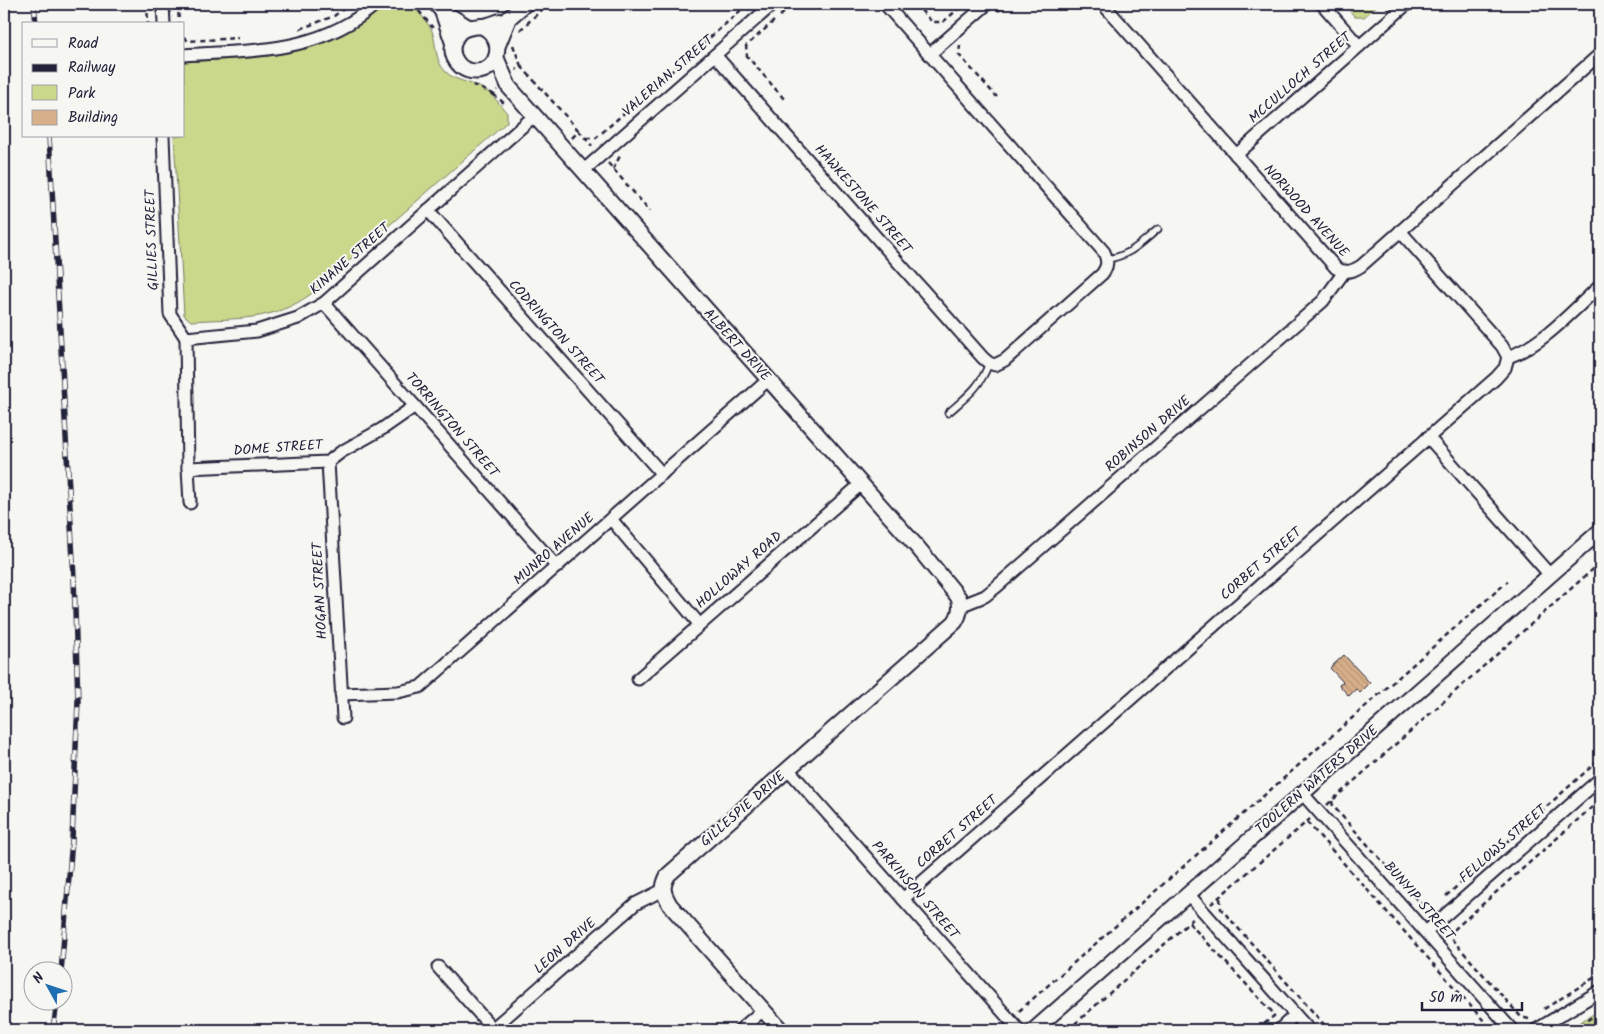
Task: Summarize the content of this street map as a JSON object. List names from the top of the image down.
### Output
{
  "streets": {
    "street": [
      "VALERIAN STREET",
      "MCCULLOCH STREET",
      "HAWKESTONE STREET",
      "NORWOOD AVENUE",
      "GILLIES STREET",
      "KINANE STREET",
      "CODRINGTON STREET",
      "ALBERT DRIVE",
      "TORRINGTON STREET",
      "ROBINSON DRIVE",
      "DOME STREET",
      "MUNRO AVENUE",
      "CORBET STREET",
      "HOLLOWAY ROAD",
      "HOGAN STREET",
      "TOOLERN WATERS DRIVE",
      "GILLESPIE DRIVE",
      "FELLOWS STREET",
      "PARKINSON STREET",
      "BUNYIP STREET",
      "LEON DRIVE"
    ]
  },
  "crossings": [
    ["VALERIAN STREET", "HAWKESTONE STREET"],
    ["VALERIAN STREET", "ALBERT DRIVE"],
    ["MCCULLOCH STREET", "NORWOOD AVENUE"],
    ["NORWOOD AVENUE", "ROBINSON DRIVE"],
    ["GILLIES STREET", "KINANE STREET"],
    ["KINANE STREET", "CODRINGTON STREET"],
    ["KINANE STREET", "ALBERT DRIVE"],
    ["KINANE STREET", "TORRINGTON STREET"],
    ["CODRINGTON STREET", "MUNRO AVENUE"],
    ["ALBERT DRIVE", "ROBINSON DRIVE"],
    ["ALBERT DRIVE", "MUNRO AVENUE"],
    ["ALBERT DRIVE", "HOLLOWAY ROAD"],
    ["ALBERT DRIVE", "GILLESPIE DRIVE"],
    ["TORRINGTON STREET", "DOME STREET"],
    ["TORRINGTON STREET", "MUNRO AVENUE"],
    ["ROBINSON DRIVE", "GILLESPIE DRIVE"],
    ["DOME STREET", "HOGAN STREET"],
    ["MUNRO AVENUE", "HOGAN STREET"],
    ["CORBET STREET", "PARKINSON STREET"],
    ["TOOLERN WATERS DRIVE", "BUNYIP STREET"],
    ["GILLESPIE DRIVE", "PARKINSON STREET"],
    ["GILLESPIE DRIVE", "LEON DRIVE"],
    ["FELLOWS STREET", "BUNYIP STREET"]
  ],
  "legend": [
    "Road",
    "Railway",
    "Park",
    "Building"
  ],
  "scale_bar": "50 m",
  "north": "top left"
}
